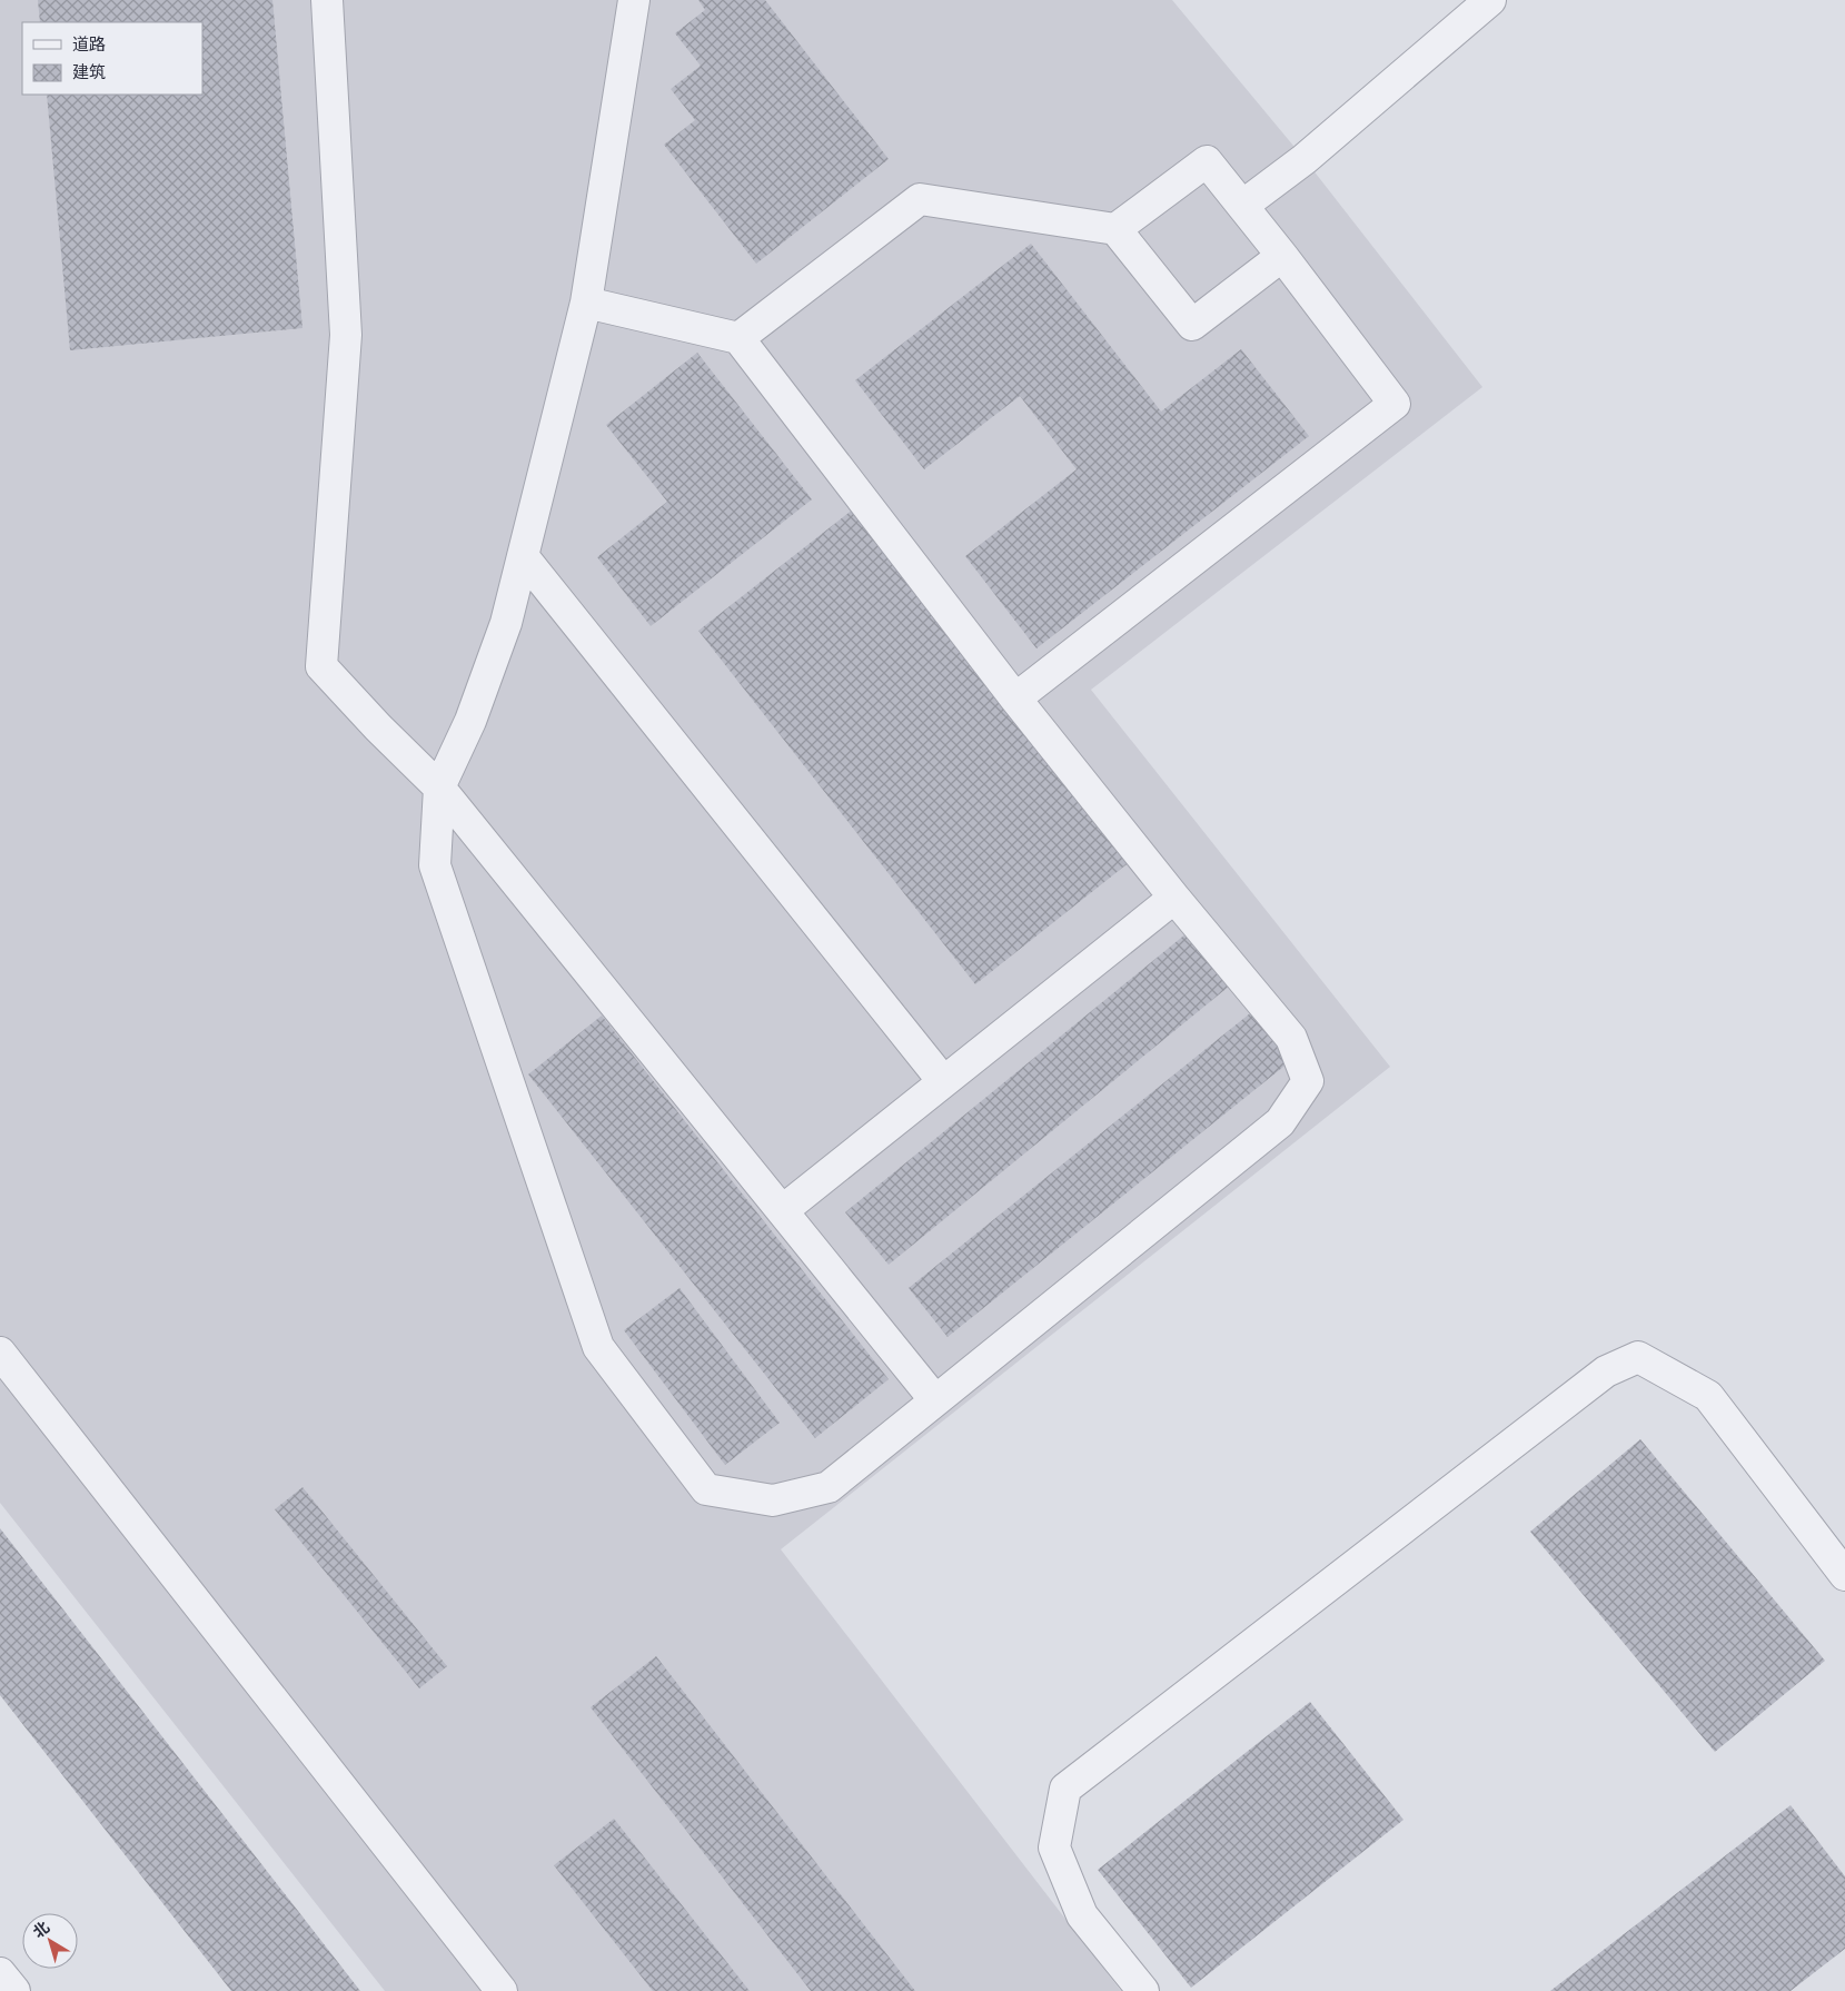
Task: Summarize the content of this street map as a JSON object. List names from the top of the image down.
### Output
{
  "legend": ["道路", "建筑"],
  "north": "top left"
}
